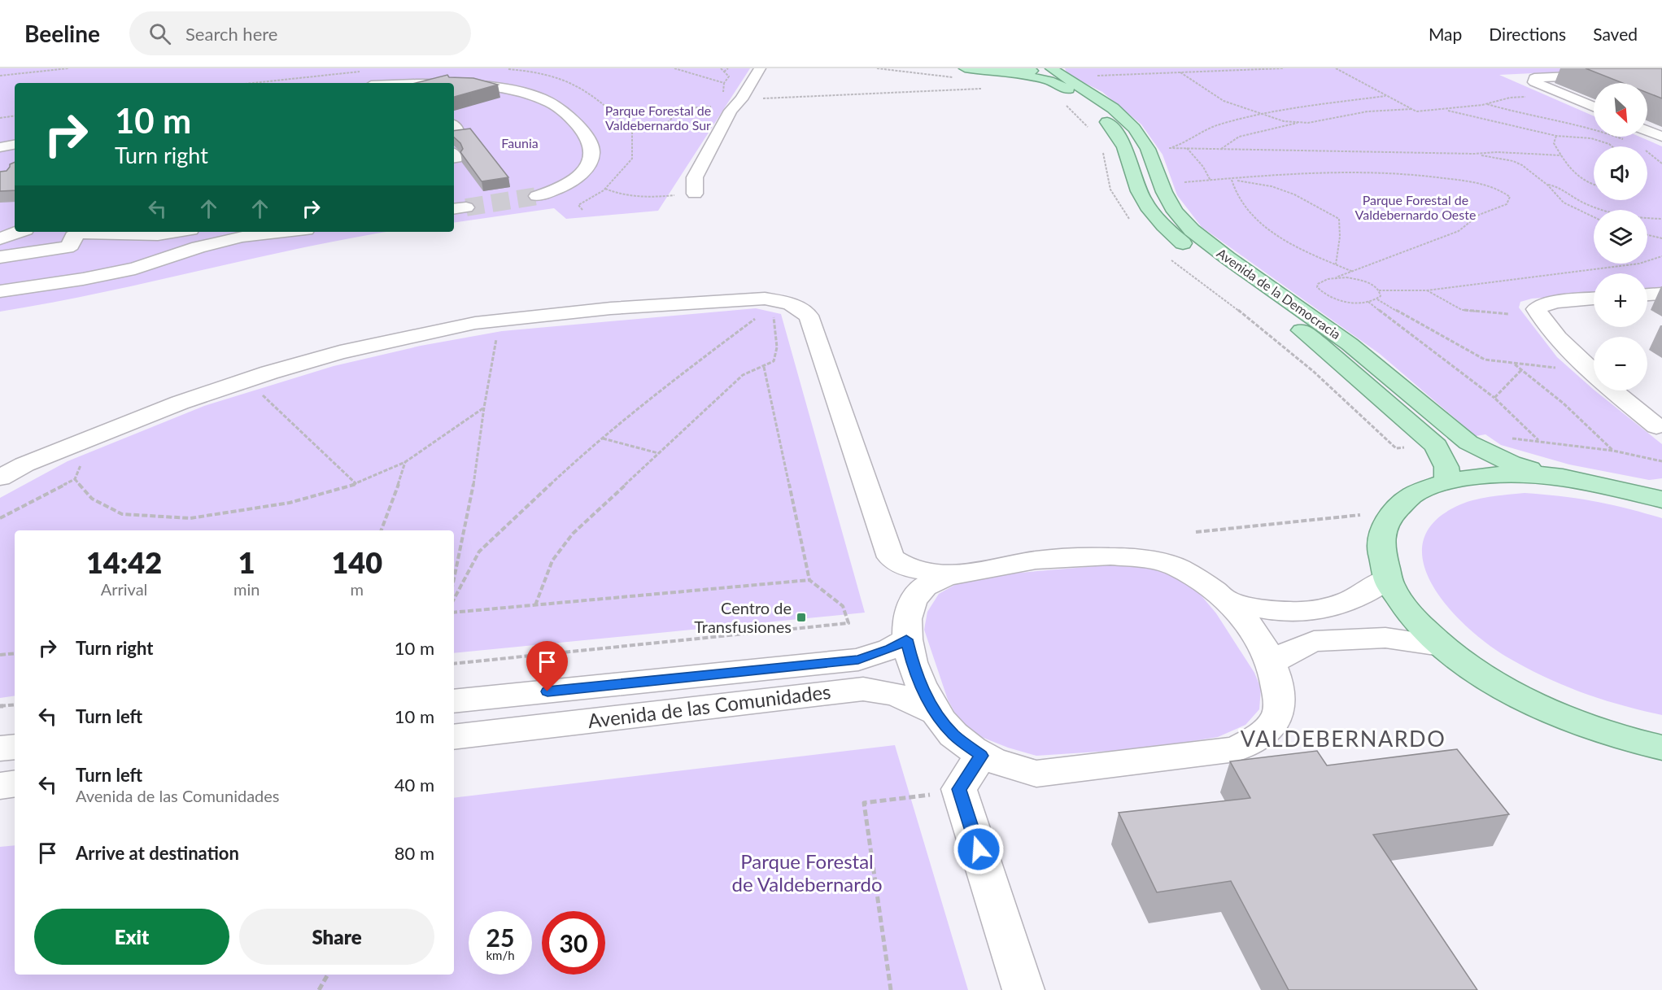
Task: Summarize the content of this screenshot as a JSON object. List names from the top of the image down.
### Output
{
  "streets": {
    "main road": ["Avenida de la Democracia"],
    "street": ["Avenida de las Comunidades"]
  },
  "districts": ["VALDEBERNARDO"],
  "parks": [
    "Parque Forestal de Valdebernardo Sur",
    "Faunia",
    "Parque Forestal de Valdebernardo Oeste",
    "Parque Forestal de Valdebernardo"
  ],
  "places": {
    "transit": ["Centro de Transfusiones"]
  },
  "north": "bottom right",
  "page": {
    "header": "Beeline",
    "search": "Search here",
    "nav": ["Map", "Directions", "Saved"],
    "map_buttons": ["+", "−"],
    "turn": ["10 m", "Turn right"],
    "eta": [
      "14:42",
      "Arrival",
      "1",
      "min",
      "140",
      "m"
    ],
    "list": [
      {
        "name": "Turn right",
        "value": "10 m"
      },
      {
        "name": "Turn left",
        "value": "10 m"
      },
      {
        "name": "Turn left",
        "note": "Avenida de las Comunidades",
        "value": "40 m"
      },
      {
        "name": "Arrive at destination",
        "value": "80 m"
      }
    ],
    "buttons": ["Exit", "Share"],
    "speed": "25 km/h",
    "limit": "30"
  }
}
